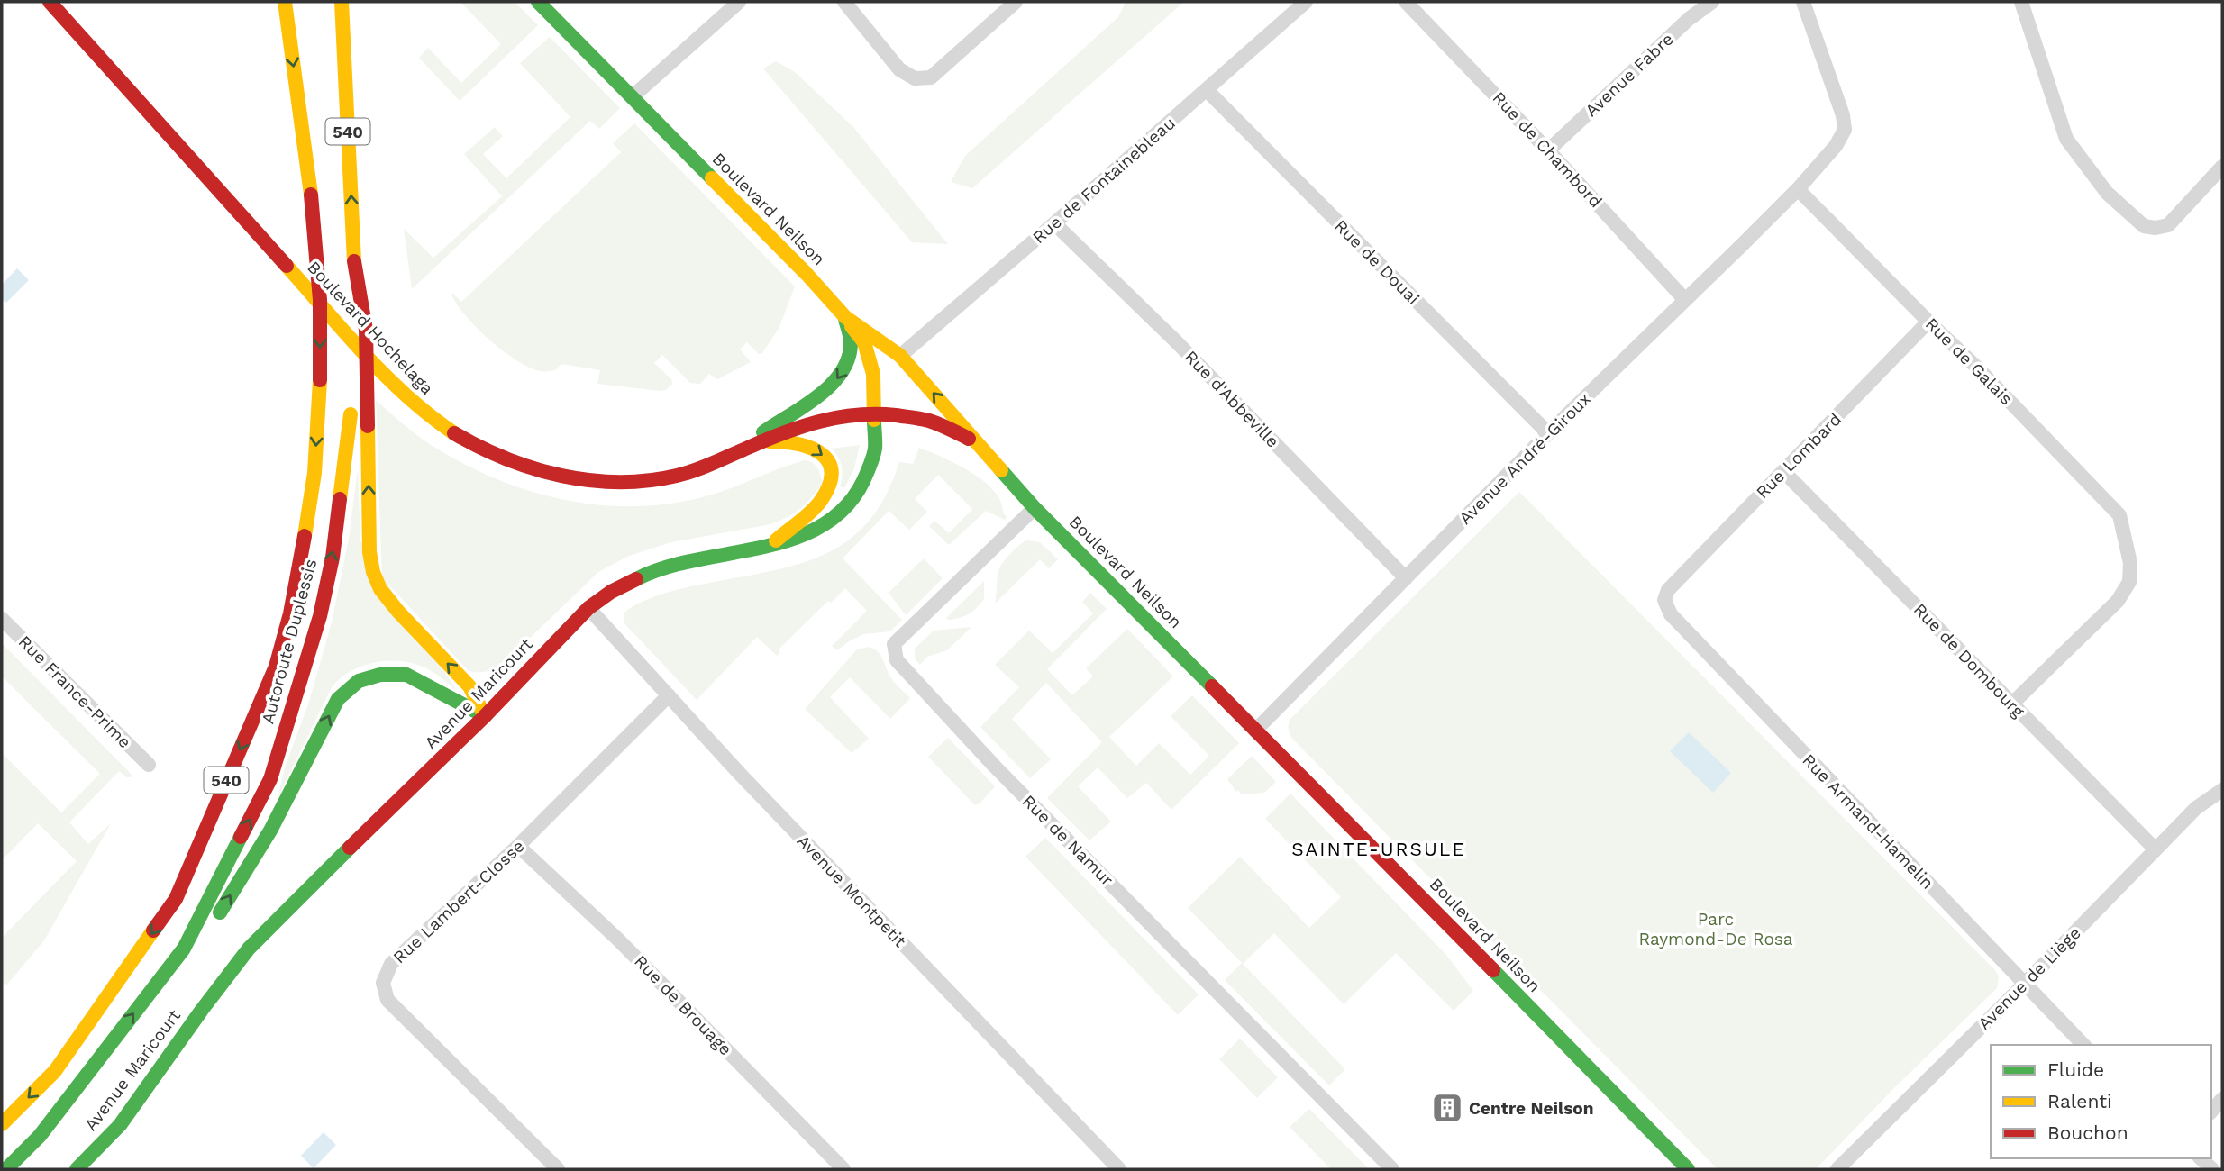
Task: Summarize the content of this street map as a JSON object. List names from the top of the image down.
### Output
{
  "streets": {
    "main road": [
      "540",
      "Boulevard Neilson",
      "Boulevard Hochelaga",
      "Autoroute Duplessis",
      "Avenue Maricourt"
    ],
    "street": [
      "Avenue Fabre",
      "Rue de Chambord",
      "Rue de Fontainebleau",
      "Rue de Douai",
      "Rue de Galais",
      "Rue d'Abbeville",
      "Rue Lombard",
      "Avenue André-Giroux",
      "Rue de Dombourg",
      "Rue France-Prime",
      "Rue Armand-Hamelin",
      "Rue de Namur",
      "Avenue Montpetit",
      "Rue Lambert-Closse",
      "Avenue de Liège",
      "Rue de Brouage"
    ]
  },
  "crossings": [
    ["Avenue Fabre", "Rue de Chambord"],
    ["Rue de Chambord", "Avenue André-Giroux"],
    ["Rue de Fontainebleau", "Boulevard Neilson"],
    ["Rue de Fontainebleau", "Rue de Douai"],
    ["Rue de Fontainebleau", "Rue d'Abbeville"],
    ["Boulevard Neilson", "Boulevard Hochelaga"],
    ["Boulevard Neilson", "Avenue André-Giroux"],
    ["Boulevard Neilson", "Avenue Maricourt"],
    ["Boulevard Neilson", "Rue de Namur"],
    ["Rue de Douai", "Avenue André-Giroux"],
    ["Boulevard Hochelaga", "Avenue Maricourt"],
    ["Rue de Galais", "Rue Lombard"],
    ["Rue de Galais", "Avenue André-Giroux"],
    ["Rue de Galais", "Rue de Dombourg"],
    ["Rue d'Abbeville", "Avenue André-Giroux"],
    ["Rue Lombard", "Rue de Dombourg"],
    ["Rue Lombard", "Rue Armand-Hamelin"],
    ["Rue de Dombourg", "Avenue de Liège"],
    ["Avenue Maricourt", "Avenue Montpetit"],
    ["Rue Armand-Hamelin", "Avenue de Liège"],
    ["Avenue Montpetit", "Rue Lambert-Closse"],
    ["Rue Lambert-Closse", "Rue de Brouage"]
  ],
  "districts": ["SAINTE-URSULE"],
  "parks": ["Parc Raymond-De Rosa"],
  "places": {
    "building": ["Centre Neilson"]
  },
  "legend": ["Fluide", "Ralenti", "Bouchon"]
}
